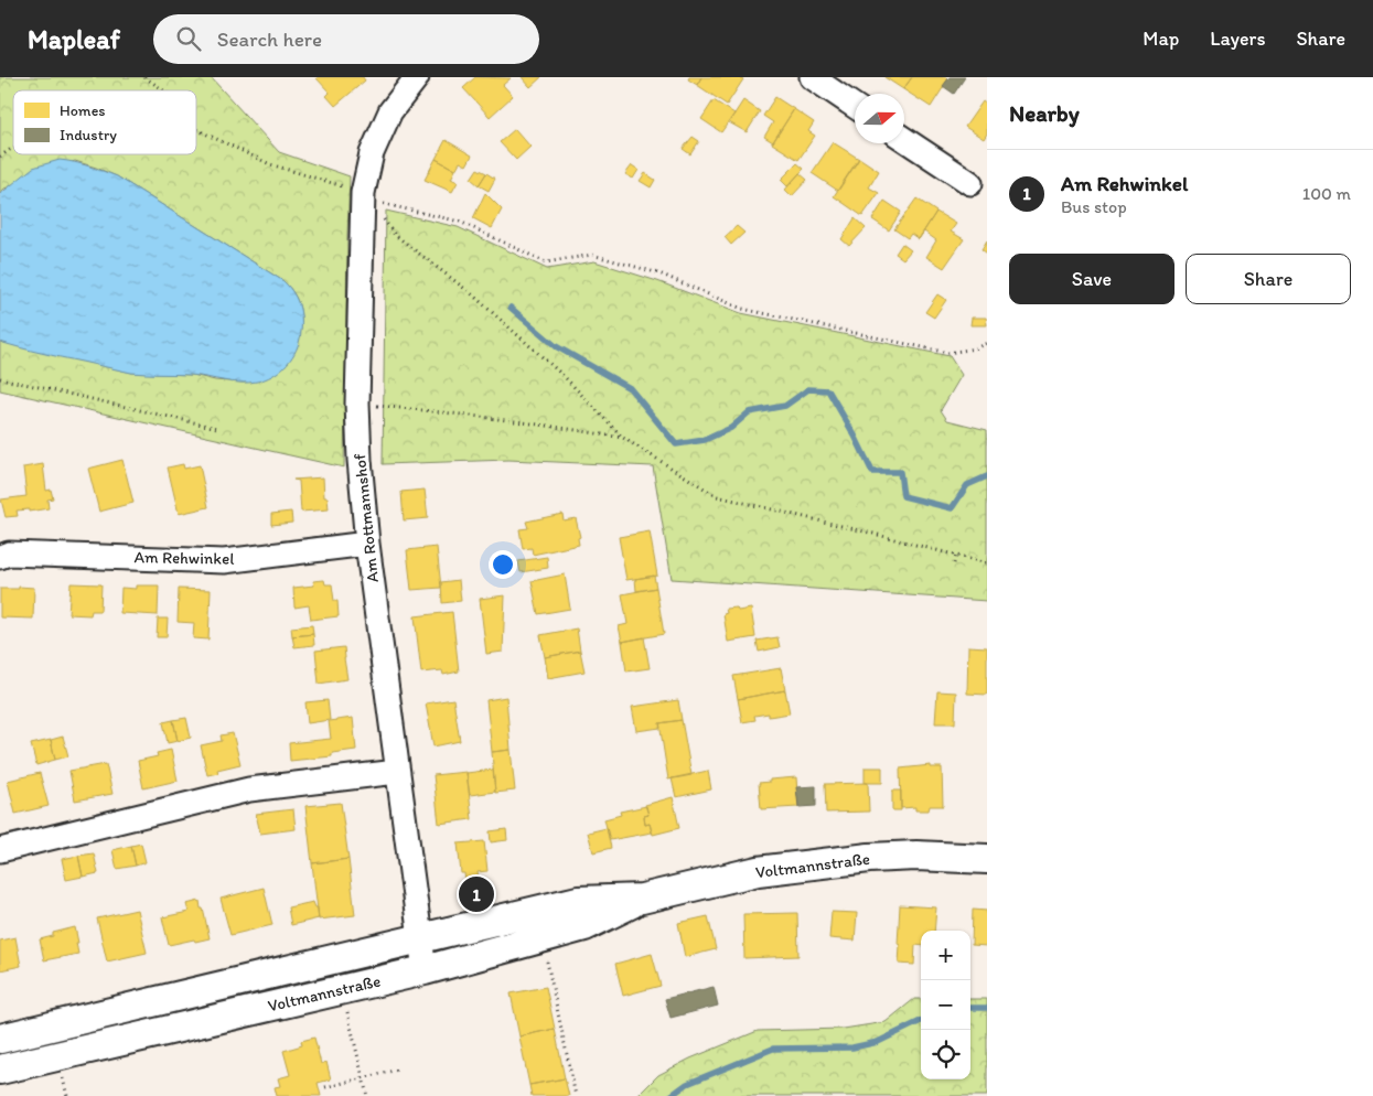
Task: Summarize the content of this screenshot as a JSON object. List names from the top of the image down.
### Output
{
  "streets": {
    "street": ["Am Rottmannshof", "Am Rehwinkel", "Voltmannstraße"]
  },
  "crossings": [
    ["Am Rottmannshof", "Am Rehwinkel"],
    ["Am Rottmannshof", "Voltmannstraße"]
  ],
  "legend": ["Homes", "Industry"],
  "north": "right",
  "page": {
    "header": "Mapleaf",
    "search": "Search here",
    "nav": ["Map", "Layers", "Share"],
    "heading": "Nearby",
    "list": [
      {
        "mark": "1",
        "name": "Am Rehwinkel",
        "note": "Bus stop",
        "value": "100 m"
      }
    ],
    "buttons": ["Save", "Share"],
    "pins": "1",
    "map_buttons": ["+", "−"]
  }
}
